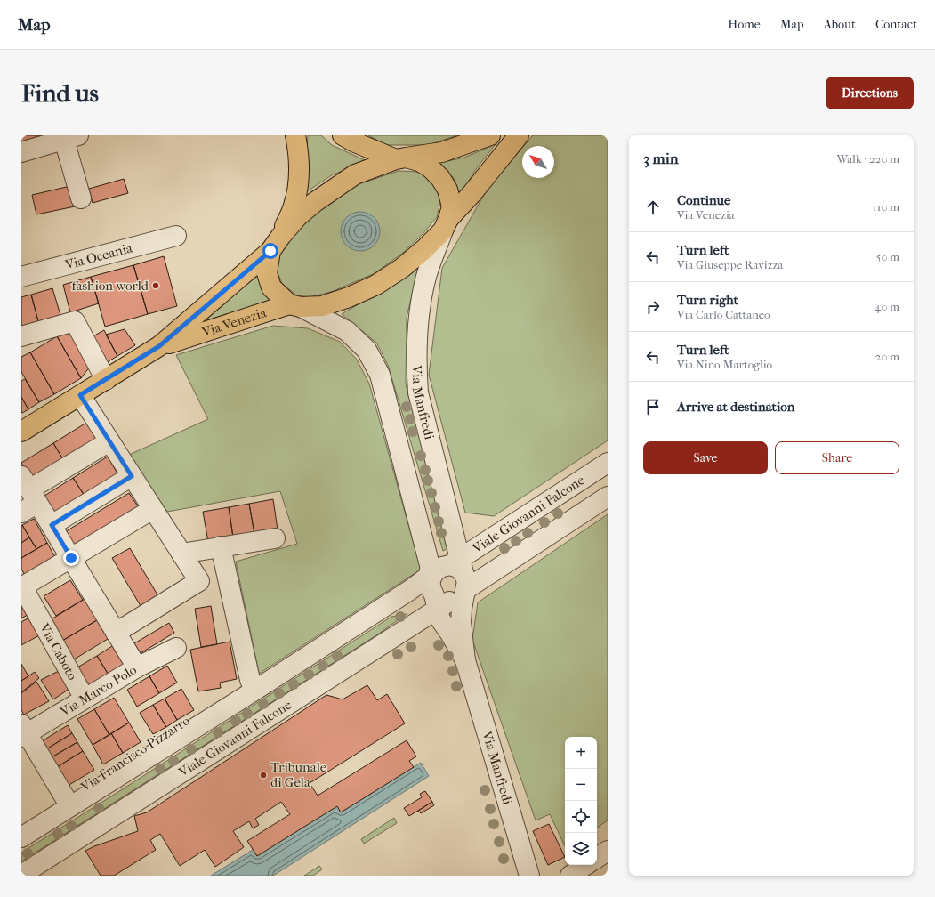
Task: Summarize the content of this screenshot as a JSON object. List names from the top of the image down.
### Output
{
  "streets": {
    "main road": ["Via Venezia"],
    "street": [
      "Via Oceania",
      "Via Manfredi",
      "Viale Giovanni Falcone",
      "Via Caboto",
      "Via Marco Polo",
      "Via Francisco Pizzarro"
    ]
  },
  "crossings": [
    ["Via Venezia", "Via Manfredi"],
    ["Via Manfredi", "Viale Giovanni Falcone"],
    ["Viale Giovanni Falcone", "Via Francisco Pizzarro"],
    ["Via Caboto", "Via Marco Polo"]
  ],
  "places": ["fashion world", "Tribunale di Gela"],
  "north": "top left",
  "page": {
    "header": "Map",
    "nav": [
      "Home",
      "Map",
      "About",
      "Contact"
    ],
    "buttons": [
      "Directions",
      ["Save", "Share"]
    ],
    "title": "Find us",
    "heading": ["3 min", "Walk · 220 m"],
    "list": [
      ["Continue", "Via Venezia", "110 m"],
      ["Turn left", "Via Giuseppe Ravizza", "50 m"],
      ["Turn right", "Via Carlo Cattaneo", "40 m"],
      ["Turn left", "Via Nino Martoglio", "20 m"],
      "Arrive at destination"
    ],
    "map_buttons": ["+", "−"]
  }
}
